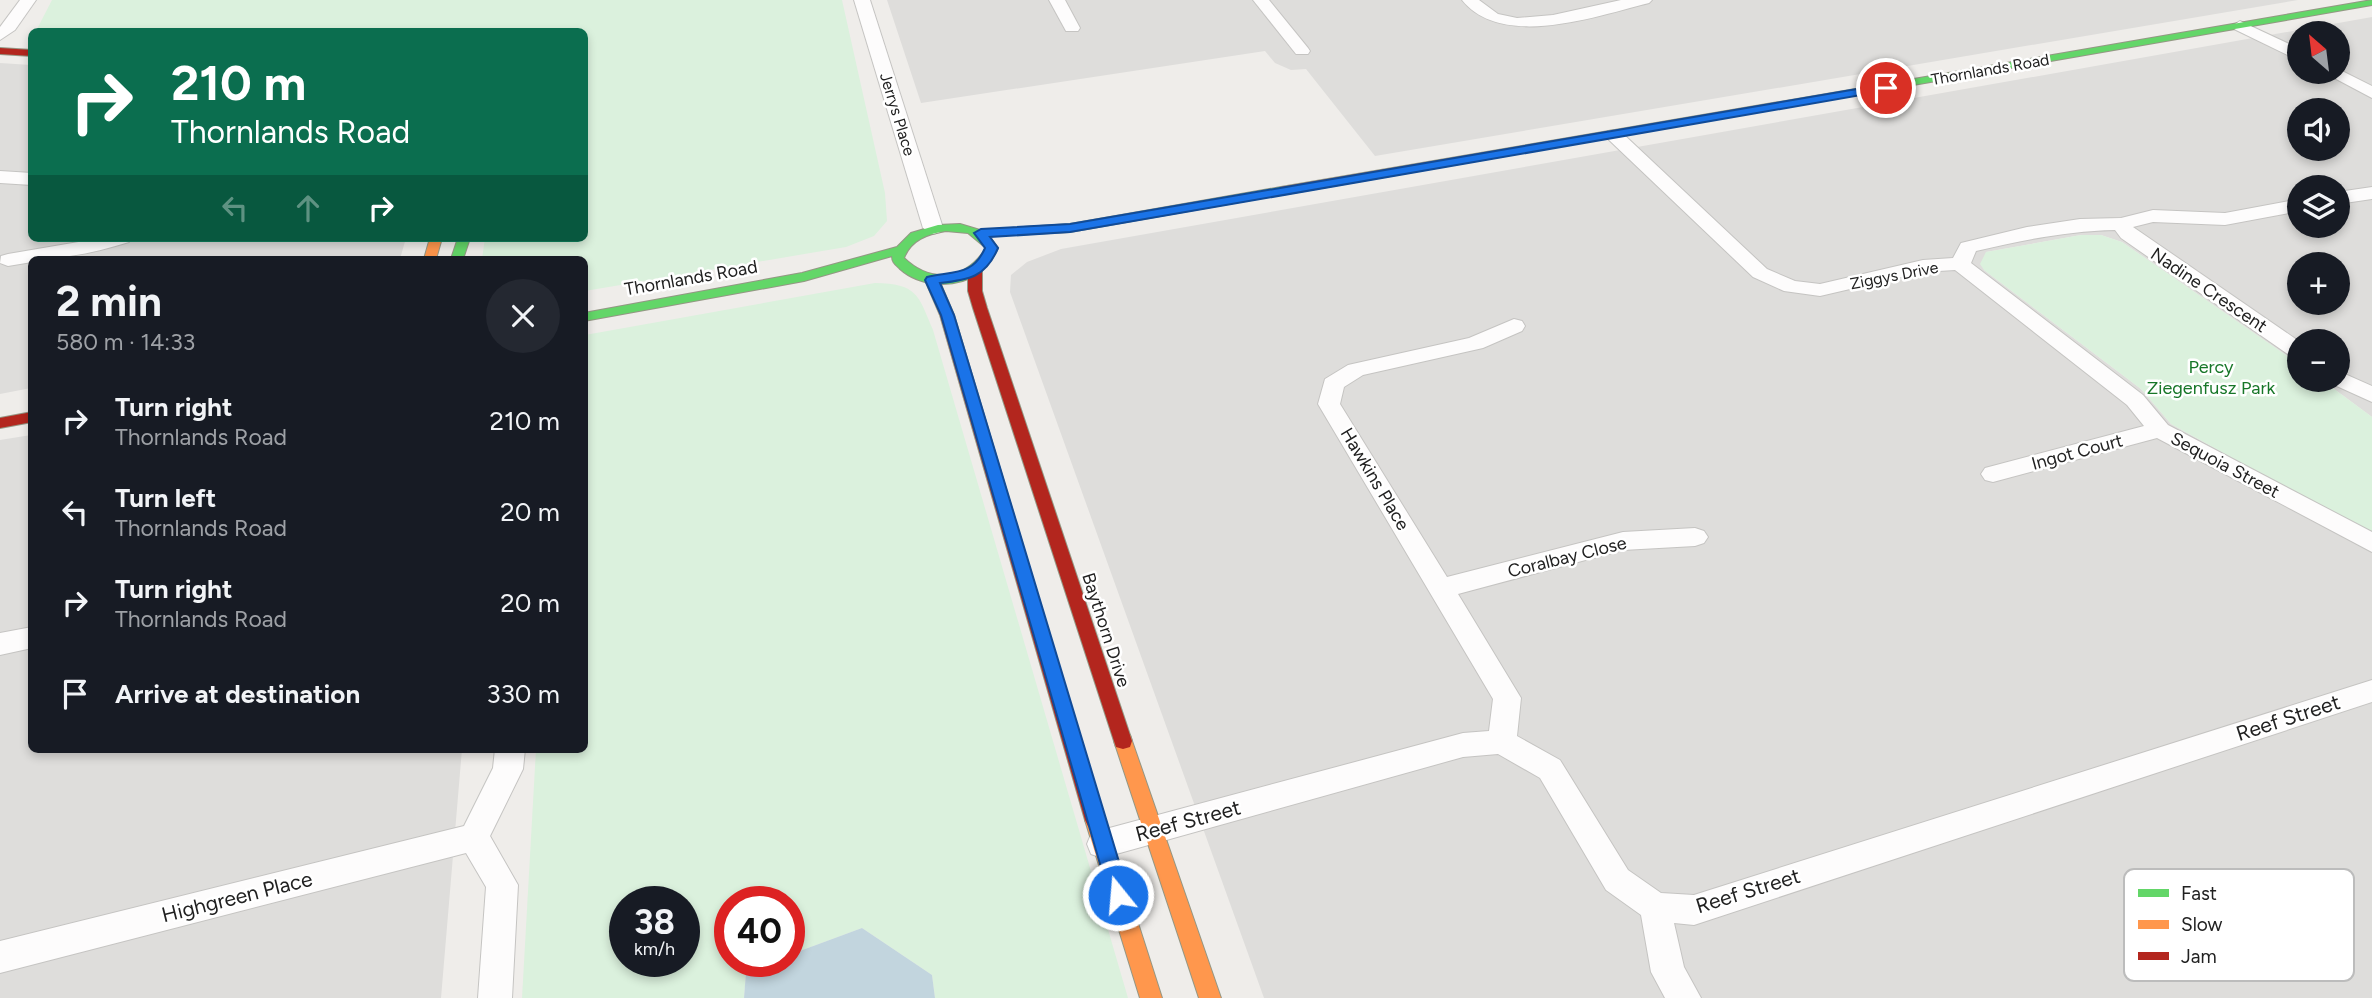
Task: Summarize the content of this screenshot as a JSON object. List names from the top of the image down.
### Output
{
  "streets": {
    "street": [
      "Thornlands Road",
      "Jerrys Place",
      "Ziggys Drive",
      "Nadine Crescent",
      "Ingot Court",
      "Sequoia Street",
      "Hawkins Place",
      "Coralbay Close",
      "Baythorn Drive",
      "Reef Street",
      "Highgreen Place"
    ]
  },
  "crossings": [
    ["Thornlands Road", "Jerrys Place"],
    ["Thornlands Road", "Ziggys Drive"],
    ["Thornlands Road", "Baythorn Drive"],
    ["Ziggys Drive", "Nadine Crescent"],
    ["Ziggys Drive", "Sequoia Street"],
    ["Ingot Court", "Sequoia Street"],
    ["Hawkins Place", "Coralbay Close"],
    ["Hawkins Place", "Reef Street"],
    ["Baythorn Drive", "Reef Street"]
  ],
  "parks": ["Percy Ziegenfusz Park"],
  "legend": ["Fast", "Slow", "Jam"],
  "north": "top left",
  "page": {
    "map_buttons": ["+", "−"],
    "turn": ["210 m", "Thornlands Road"],
    "heading": ["2 min", "580 m · 14:33"],
    "list": [
      {
        "name": "Turn right",
        "note": "Thornlands Road",
        "value": "210 m"
      },
      {
        "name": "Turn left",
        "note": "Thornlands Road",
        "value": "20 m"
      },
      {
        "name": "Turn right",
        "note": "Thornlands Road",
        "value": "20 m"
      },
      {
        "name": "Arrive at destination",
        "value": "330 m"
      }
    ],
    "speed": "38 km/h",
    "limit": "40"
  }
}
